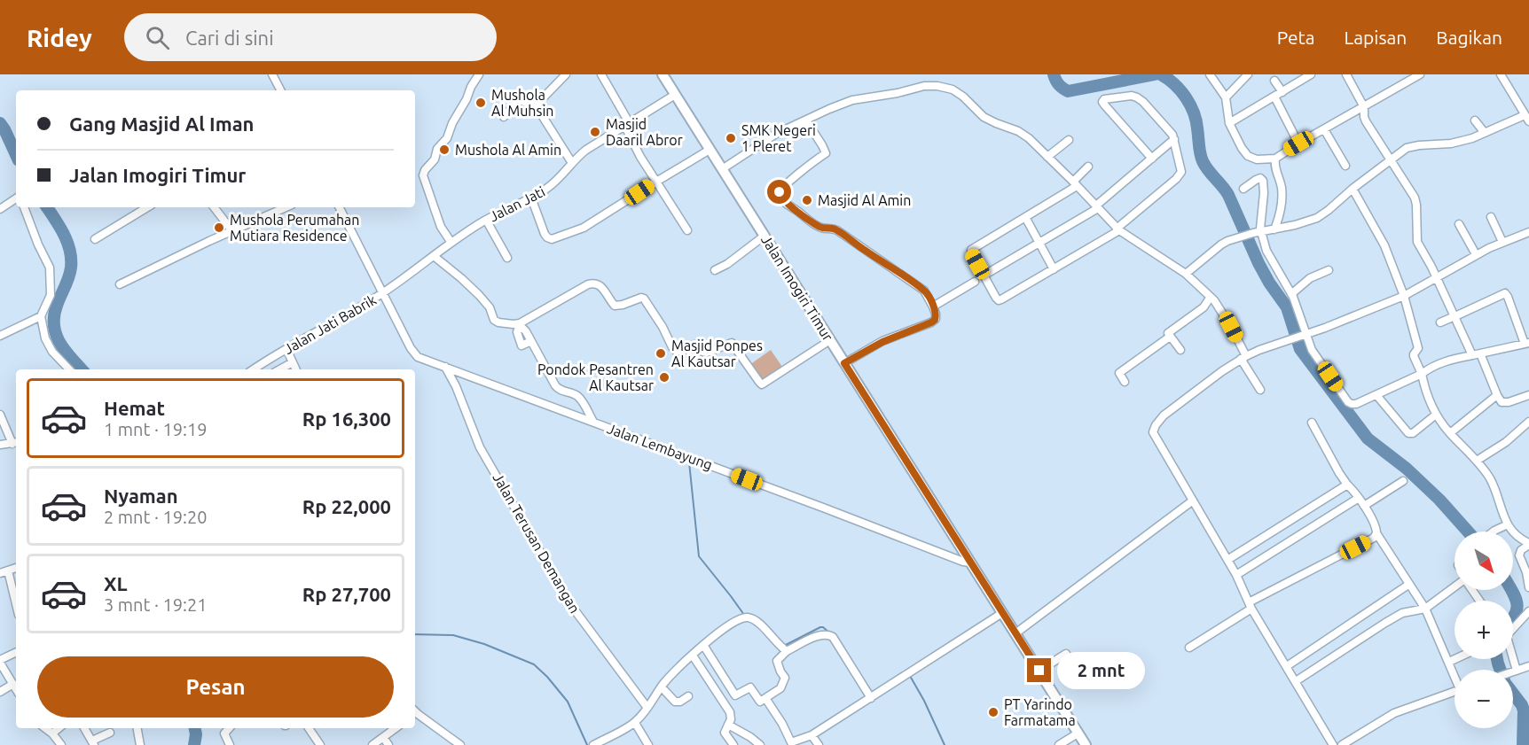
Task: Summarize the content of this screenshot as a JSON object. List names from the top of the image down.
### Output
{
  "streets": {
    "main road": ["Jalan Imogiri Timur"],
    "street": [
      "Jalan Jati",
      "Jalan Jati Babrik",
      "Jalan Lembayung",
      "Jalan Terusan Demangan"
    ]
  },
  "crossings": [
    ["Jalan Jati", "Jalan Imogiri Timur"],
    ["Jalan Jati", "Jalan Jati Babrik"],
    ["Jalan Jati", "Jalan Lembayung"],
    ["Jalan Imogiri Timur", "Jalan Lembayung"],
    ["Jalan Jati Babrik", "Jalan Lembayung"],
    ["Jalan Lembayung", "Jalan Terusan Demangan"]
  ],
  "places": [
    "Mushola Al Muhsin",
    "Masjid Daaril Abror",
    "SMK Negeri 1 Pleret",
    "Mushola Al Amin",
    "Masjid Al Amin",
    "Mushola Perumahan Mutiara Residence",
    "Masjid Ponpes Al Kautsar",
    "Pondok Pesantren Al Kautsar",
    "PT Yarindo Farmatama"
  ],
  "north": "bottom right",
  "page": {
    "header": "Ridey",
    "search": "Cari di sini",
    "nav": ["Peta", "Lapisan", "Bagikan"],
    "banner": ["Gang Masjid Al Iman", "Jalan Imogiri Timur"],
    "list": [
      {
        "name": "Hemat",
        "note": "1 mnt · 19:19",
        "value": "Rp 16,300"
      },
      {
        "name": "Nyaman",
        "note": "2 mnt · 19:20",
        "value": "Rp 22,000"
      },
      {
        "name": "XL",
        "note": "3 mnt · 19:21",
        "value": "Rp 27,700"
      }
    ],
    "map_buttons": ["+", "−"],
    "buttons": "Pesan",
    "bubble": "2 mnt"
  }
}
